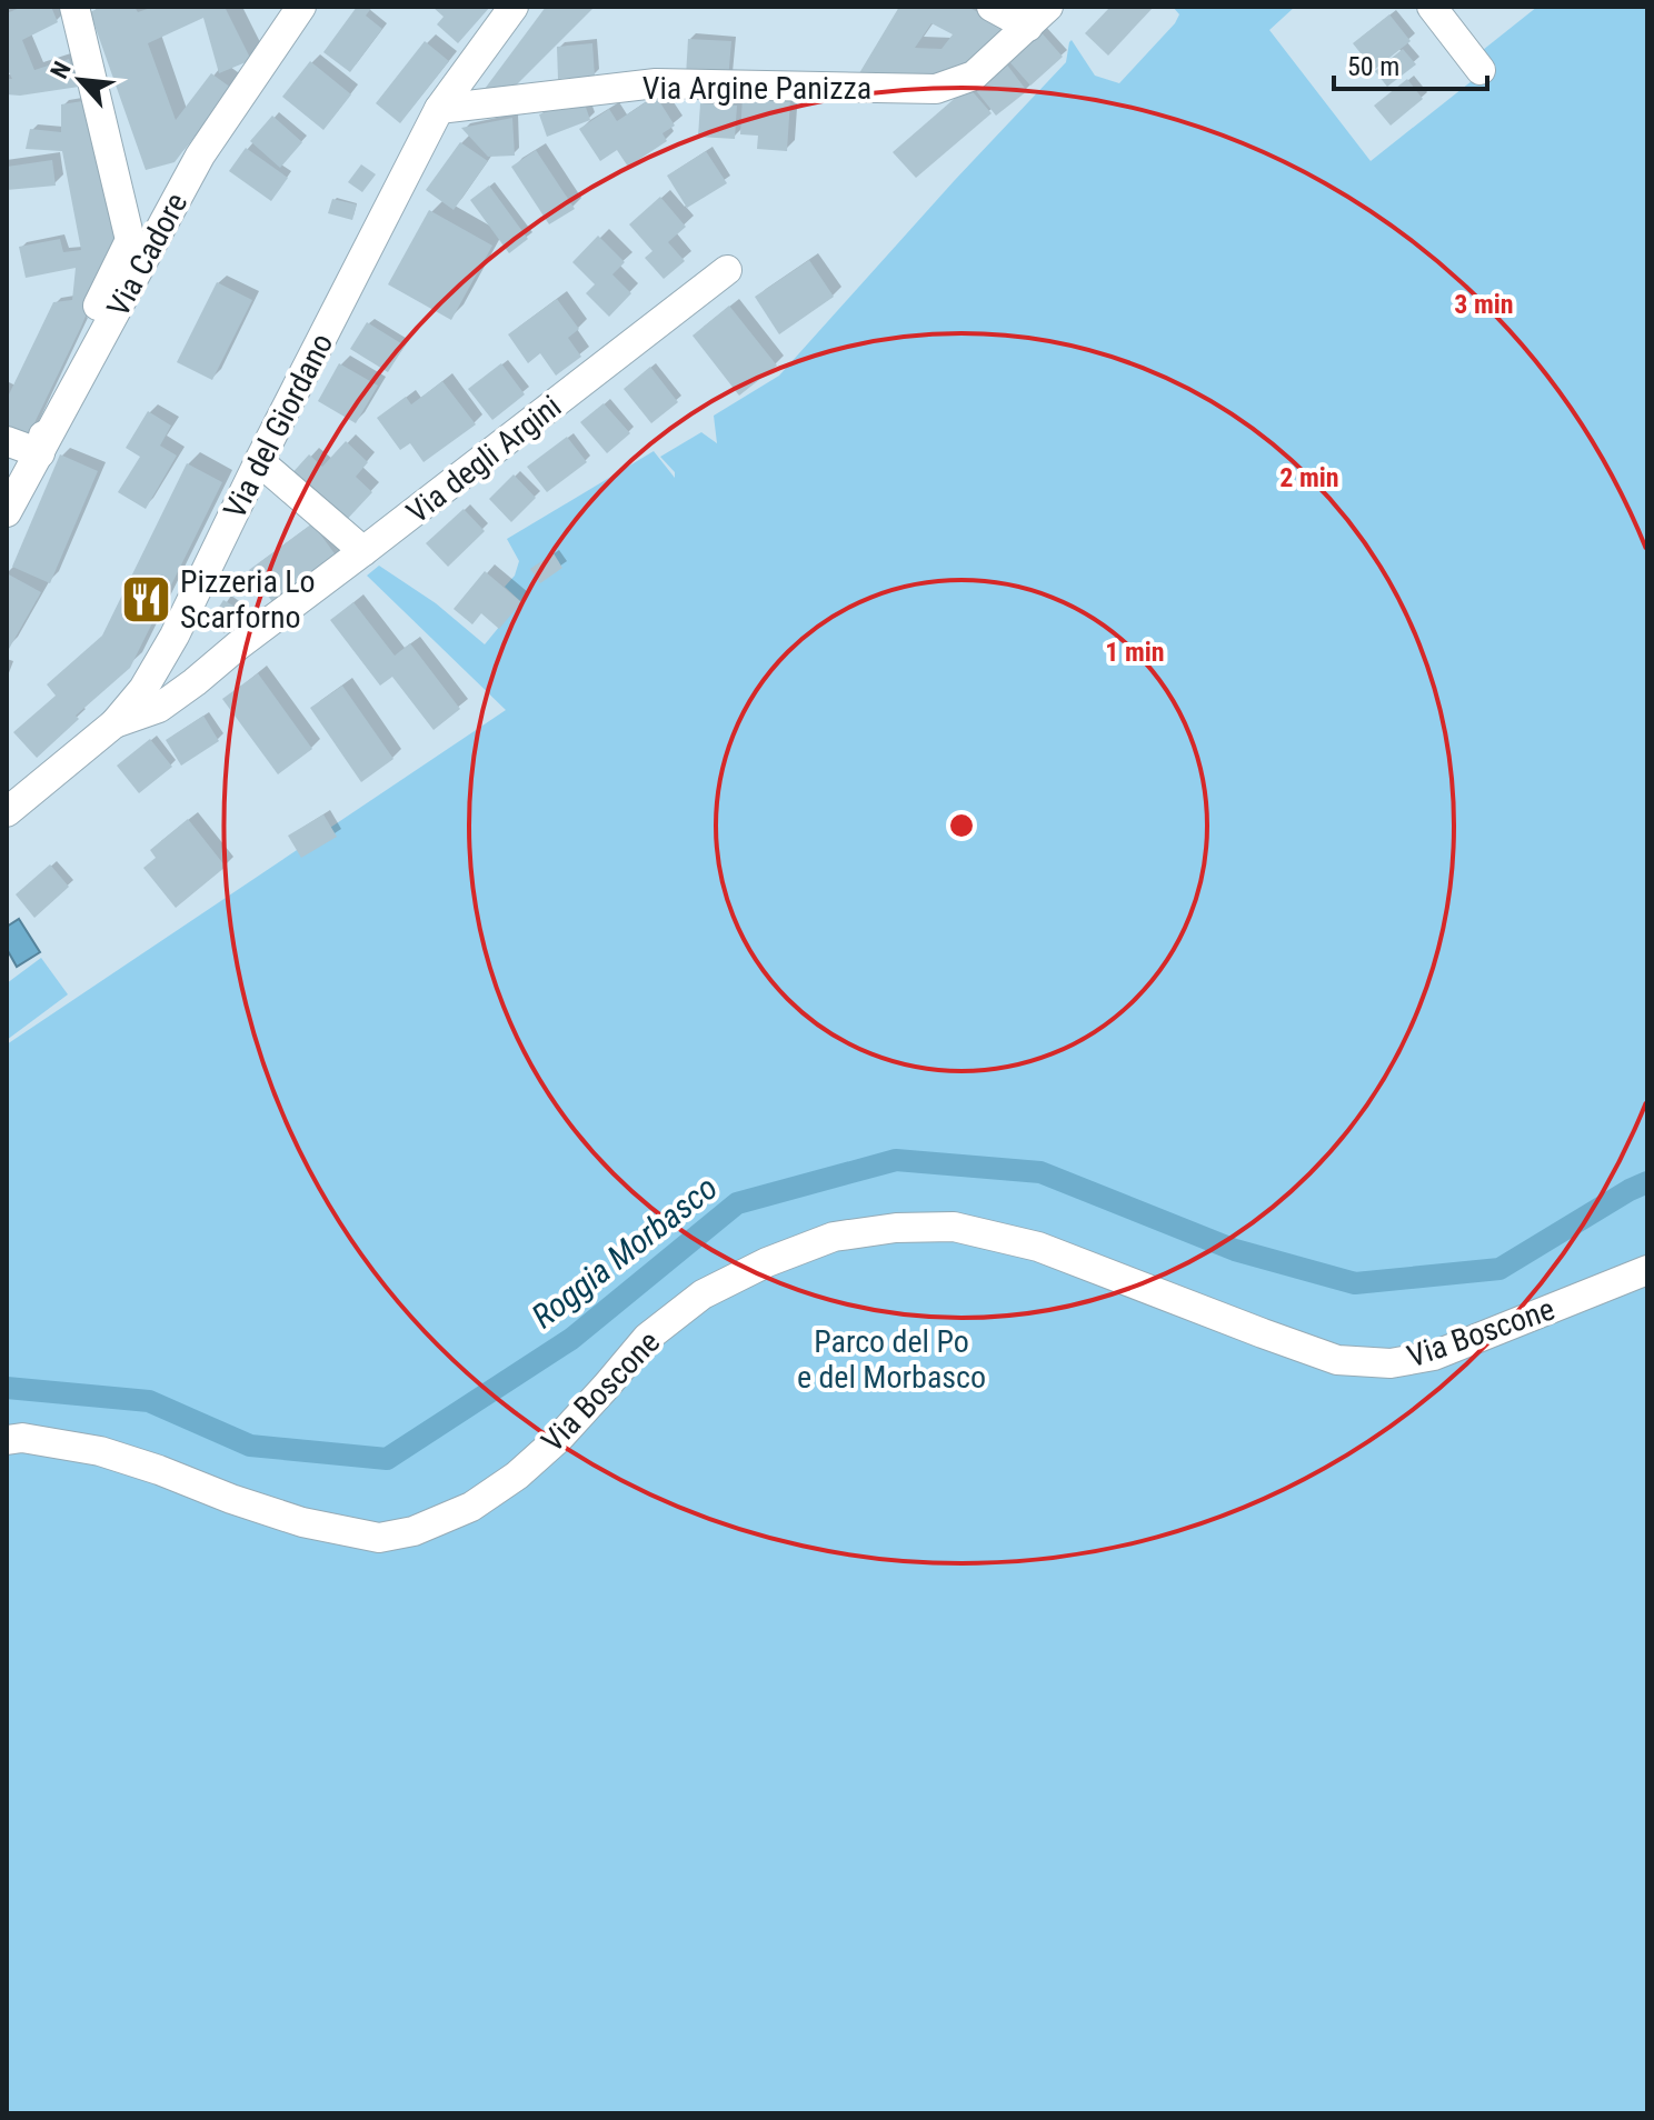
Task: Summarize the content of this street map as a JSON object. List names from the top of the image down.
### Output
{
  "streets": {
    "street": [
      "Via Argine Panizza",
      "Via Cadore",
      "Via del Giordano",
      "Via degli Argini",
      "Via Boscone"
    ]
  },
  "crossings": [
    ["Via Argine Panizza", "Via del Giordano"],
    ["Via del Giordano", "Via degli Argini"]
  ],
  "water": ["Roggia Morbasco"],
  "parks": ["Parco del Po e del Morbasco"],
  "places": {
    "restaurant": ["Pizzeria Lo Scarforno"]
  },
  "scale_bar": "50 m",
  "north": "top left",
  "rings": ["3 min", "2 min", "1 min"]
}
